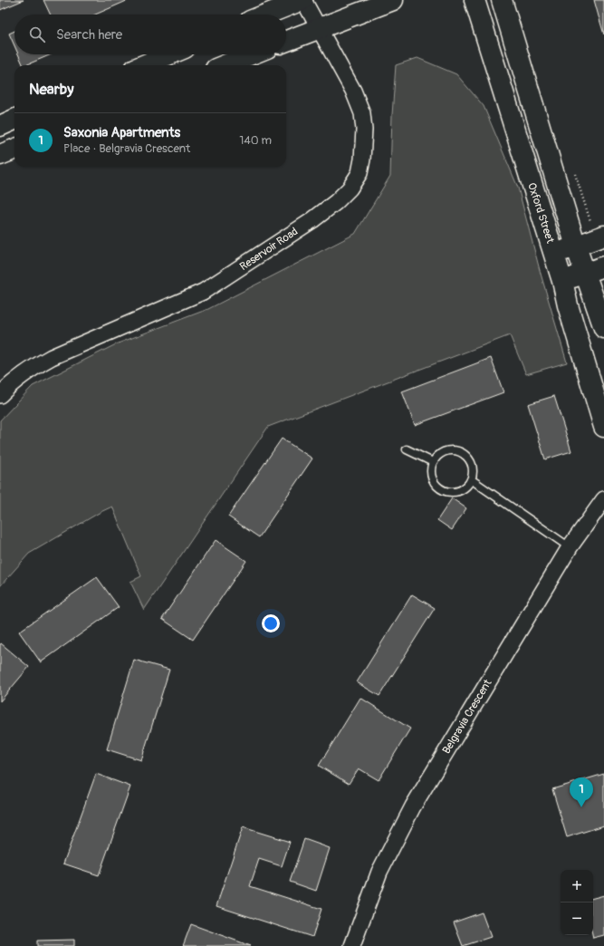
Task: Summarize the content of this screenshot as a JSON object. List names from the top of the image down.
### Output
{
  "streets": {
    "main road": ["Oxford Street"],
    "street": ["Reservoir Road", "Belgravia Crescent"]
  },
  "page": {
    "search": "Search here",
    "heading": "Nearby",
    "list": [
      {
        "mark": "1",
        "name": "Saxonia Apartments",
        "note": "Place · Belgravia Crescent",
        "value": "140 m"
      }
    ],
    "pins": "1",
    "map_buttons": ["+", "−"]
  }
}
